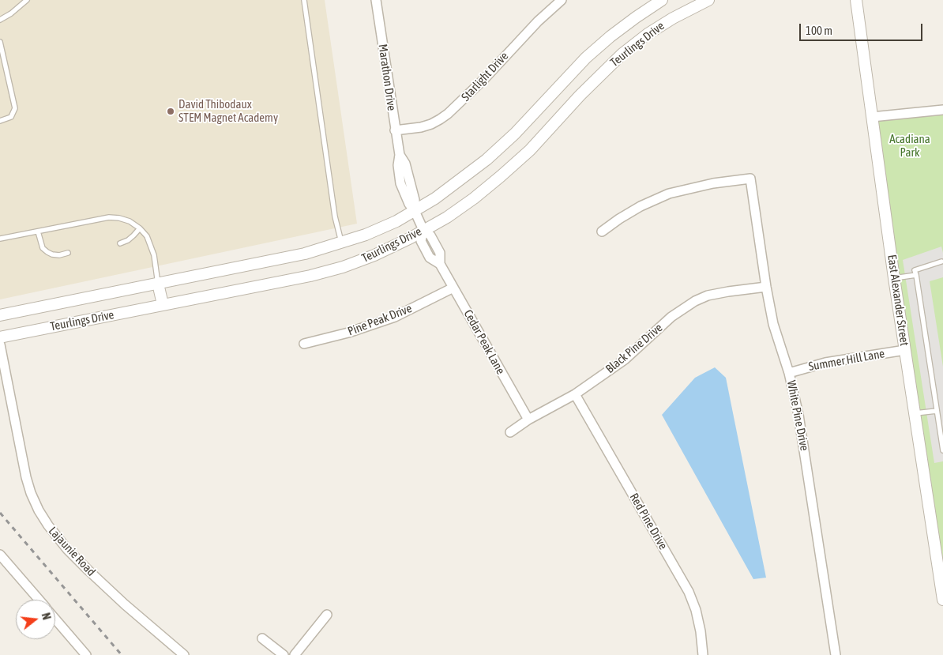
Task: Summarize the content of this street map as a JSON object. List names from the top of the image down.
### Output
{
  "streets": {
    "street": [
      "Teurlings Drive",
      "Starlight Drive",
      "Marathon Drive",
      "East Alexander Street",
      "Pine Peak Drive",
      "Cedar Peak Lane",
      "Black Pine Drive",
      "Summer Hill Lane",
      "White Pine Drive",
      "Red Pine Drive",
      "Lajaunie Road"
    ]
  },
  "crossings": [
    ["Teurlings Drive", "Marathon Drive"],
    ["Teurlings Drive", "Cedar Peak Lane"],
    ["Starlight Drive", "Marathon Drive"],
    ["Marathon Drive", "Cedar Peak Lane"],
    ["East Alexander Street", "Summer Hill Lane"],
    ["Pine Peak Drive", "Cedar Peak Lane"],
    ["Cedar Peak Lane", "Black Pine Drive"],
    ["Black Pine Drive", "White Pine Drive"],
    ["Black Pine Drive", "Red Pine Drive"],
    ["Summer Hill Lane", "White Pine Drive"]
  ],
  "parks": ["Acadiana Park"],
  "places": ["David Thibodaux STEM Magnet Academy"],
  "scale_bar": "100 m",
  "north": "right"
}
